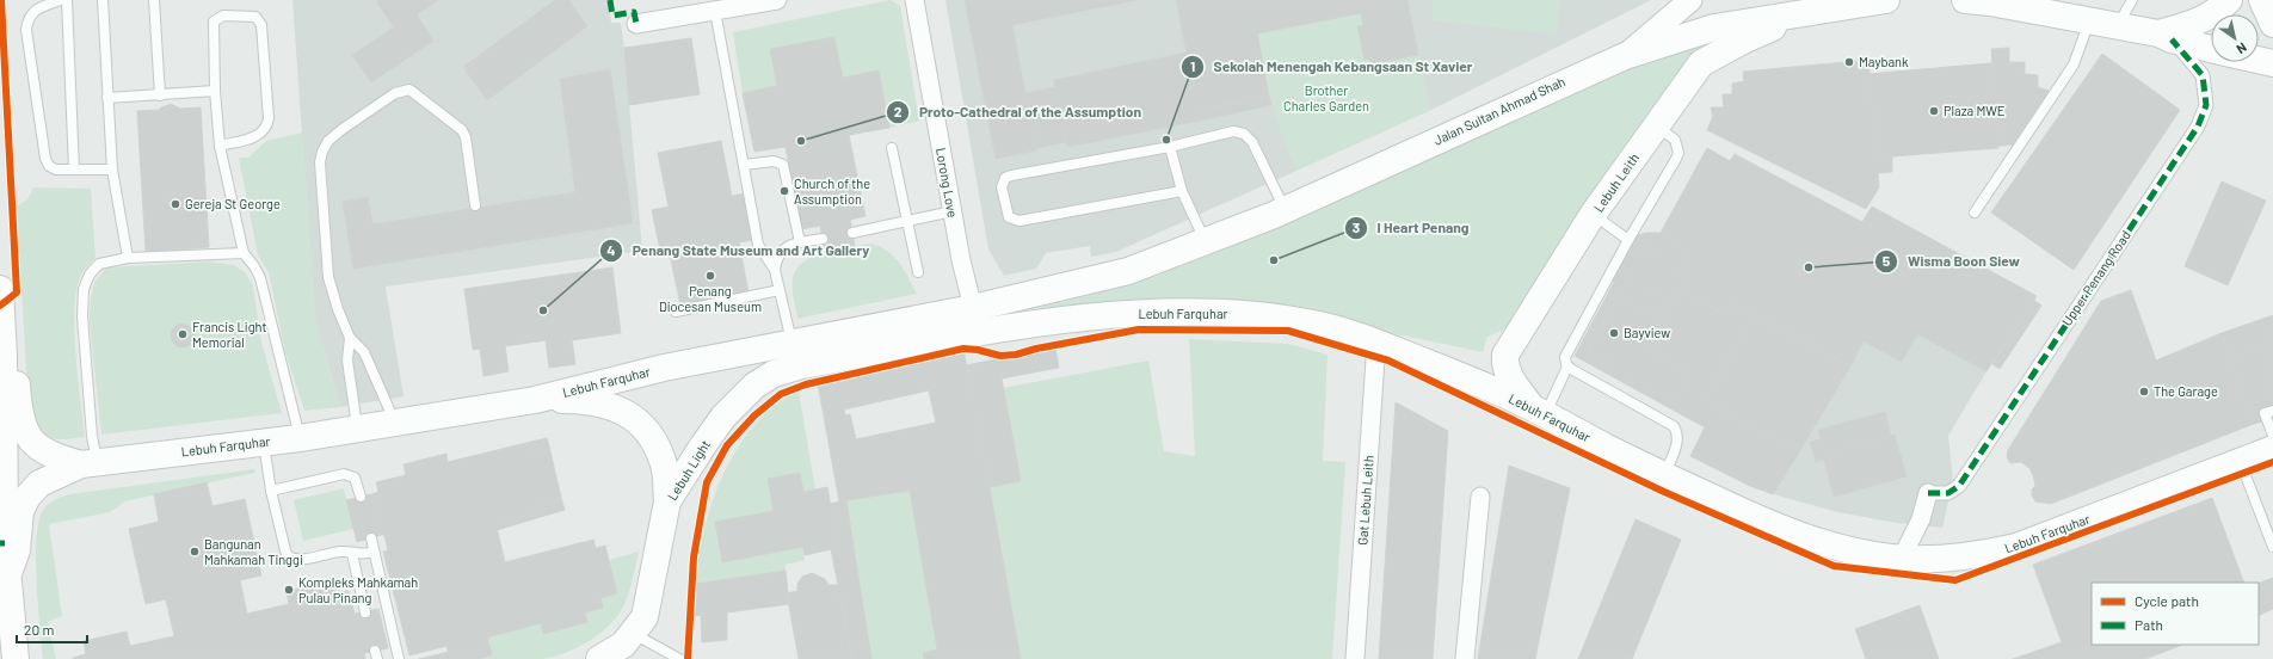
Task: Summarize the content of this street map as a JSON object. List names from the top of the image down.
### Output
{
  "streets": {
    "main road": [
      "Jalan Sultan Ahmad Shah",
      "Lebuh Leith",
      "Lebuh Farquhar",
      "Lebuh Light"
    ],
    "street": ["Lorong Love", "Upper Penang Road", "Gat Lebuh Leith"]
  },
  "crossings": [
    ["Jalan Sultan Ahmad Shah", "Lebuh Leith"],
    ["Jalan Sultan Ahmad Shah", "Lebuh Farquhar"],
    ["Lorong Love", "Lebuh Farquhar"],
    ["Lebuh Leith", "Lebuh Farquhar"],
    ["Lebuh Farquhar", "Lebuh Light"],
    ["Lebuh Farquhar", "Gat Lebuh Leith"]
  ],
  "parks": ["Brother Charles Garden"],
  "places": [
    "Maybank",
    "Plaza MWE",
    "Sekolah Menengah Kebangsaan St Xavier",
    "Proto-Cathedral of the Assumption",
    "Church of the Assumption",
    "Gereja St George",
    "I Heart Penang",
    "Wisma Boon Siew",
    "Penang Diocesan Museum",
    "Penang State Museum and Art Gallery",
    "Bayview",
    "Francis Light Memorial",
    "The Garage",
    "Bangunan Mahkamah Tinggi",
    "Kompleks Mahkamah Pulau Pinang"
  ],
  "legend": ["Cycle path", "Path"],
  "scale_bar": "20 m",
  "north": "bottom right"
}
